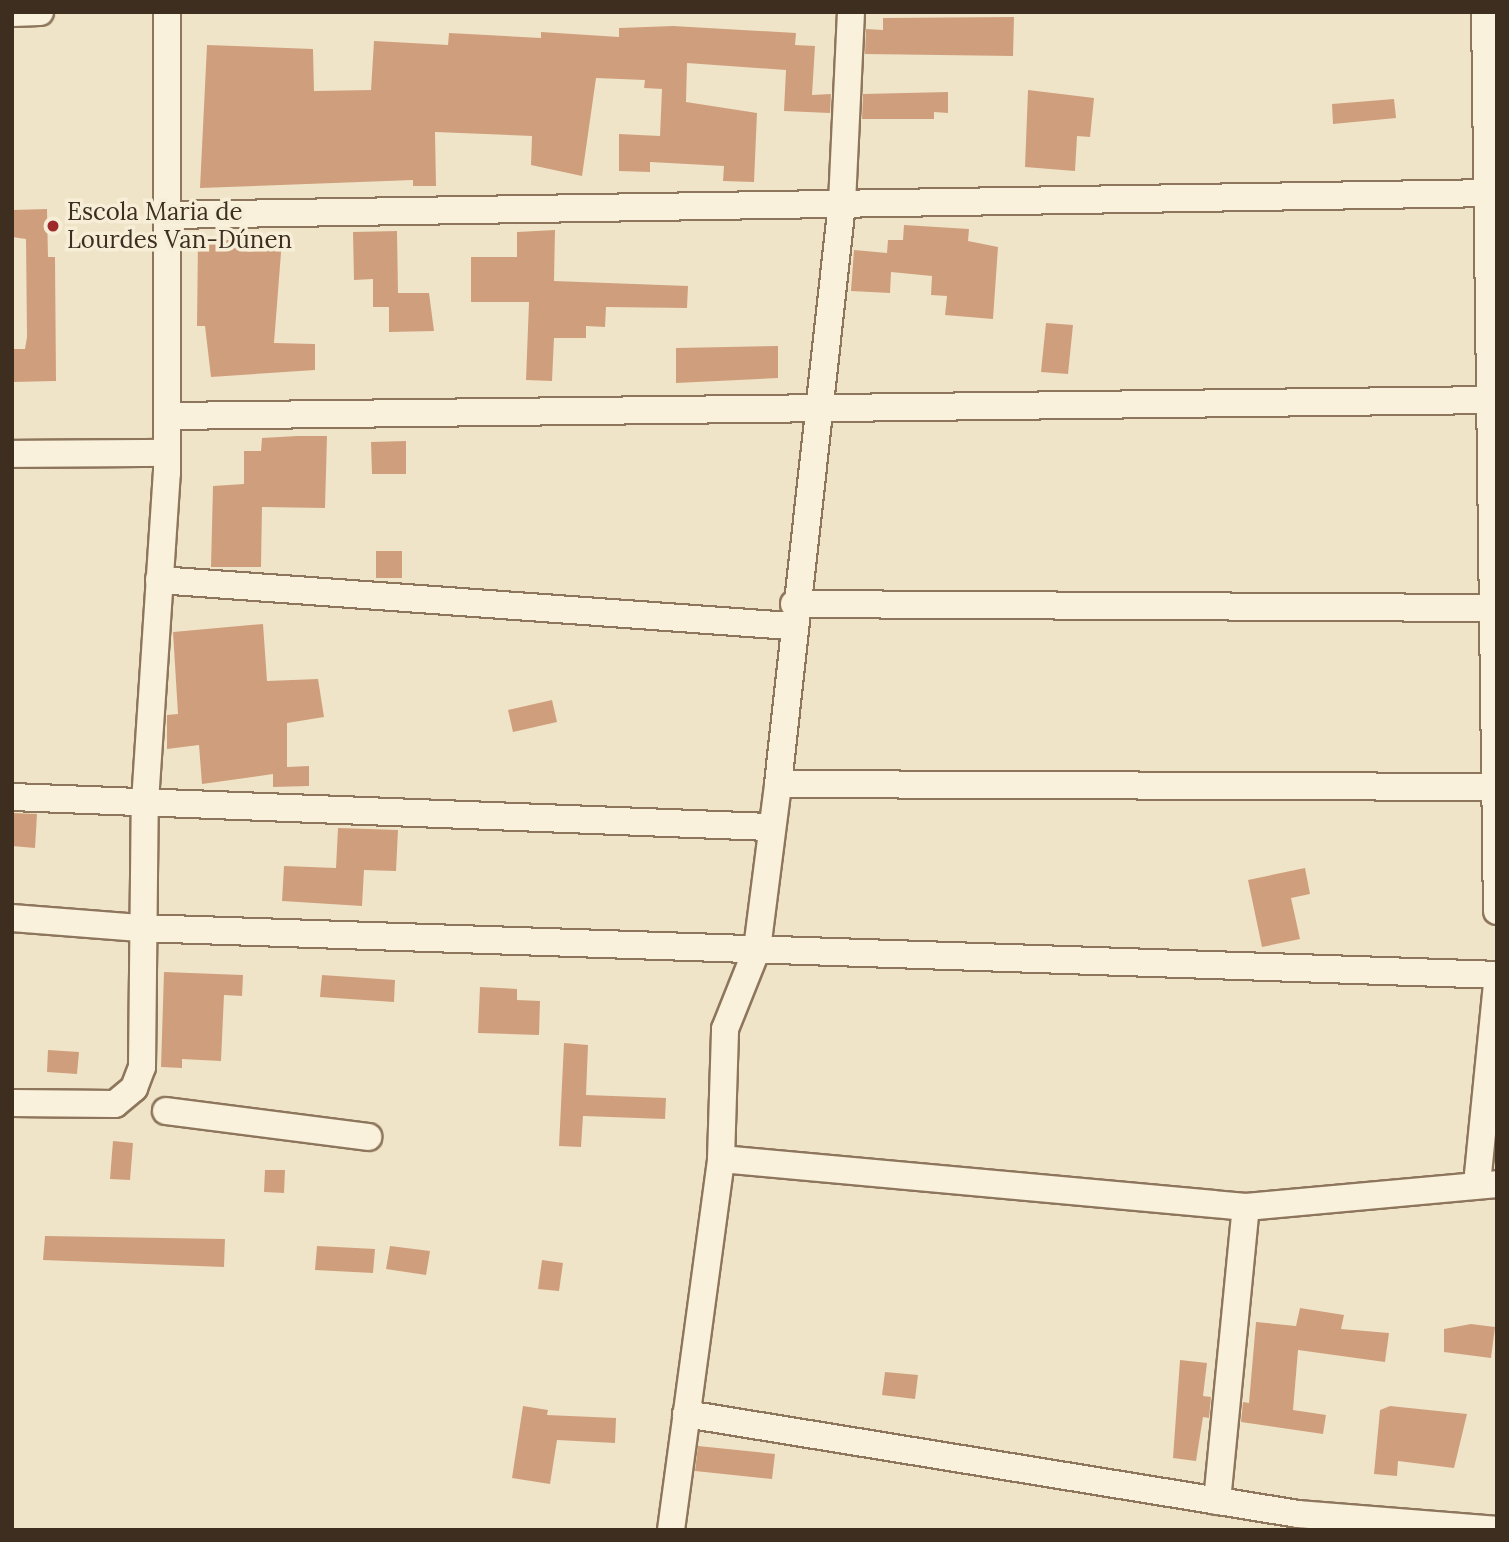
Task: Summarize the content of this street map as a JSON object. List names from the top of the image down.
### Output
{
  "places": ["Escola Maria de Lourdes Van-Dúnen"]
}
